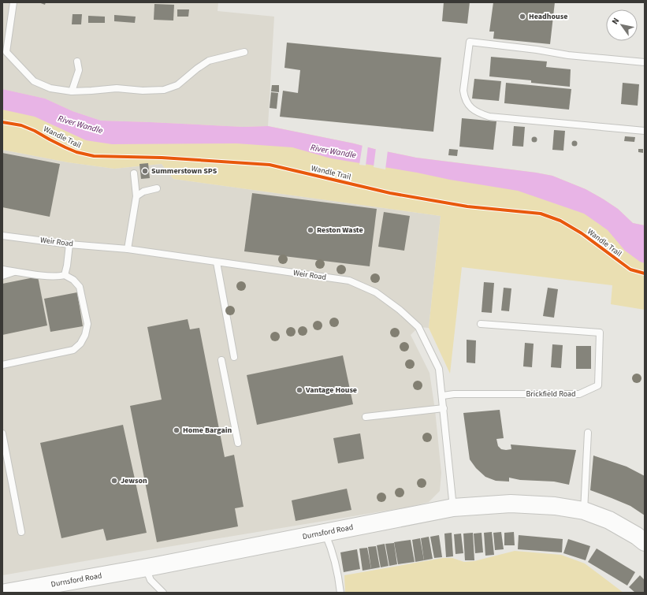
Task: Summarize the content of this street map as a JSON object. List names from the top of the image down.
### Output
{
  "streets": {
    "main road": ["Durnsford Road"],
    "lane": ["Weir Road", "Brickfield Road"],
    "cycle path": ["Wandle Trail"]
  },
  "crossings": [
    ["Weir Road", "Brickfield Road"],
    ["Weir Road", "Durnsford Road"]
  ],
  "water": ["River Wandle"],
  "places": [
    "Headhouse",
    "Summerstown SPS",
    "Reston Waste",
    "Vantage House",
    "Home Bargain",
    "Jewson"
  ],
  "north": "top left"
}
